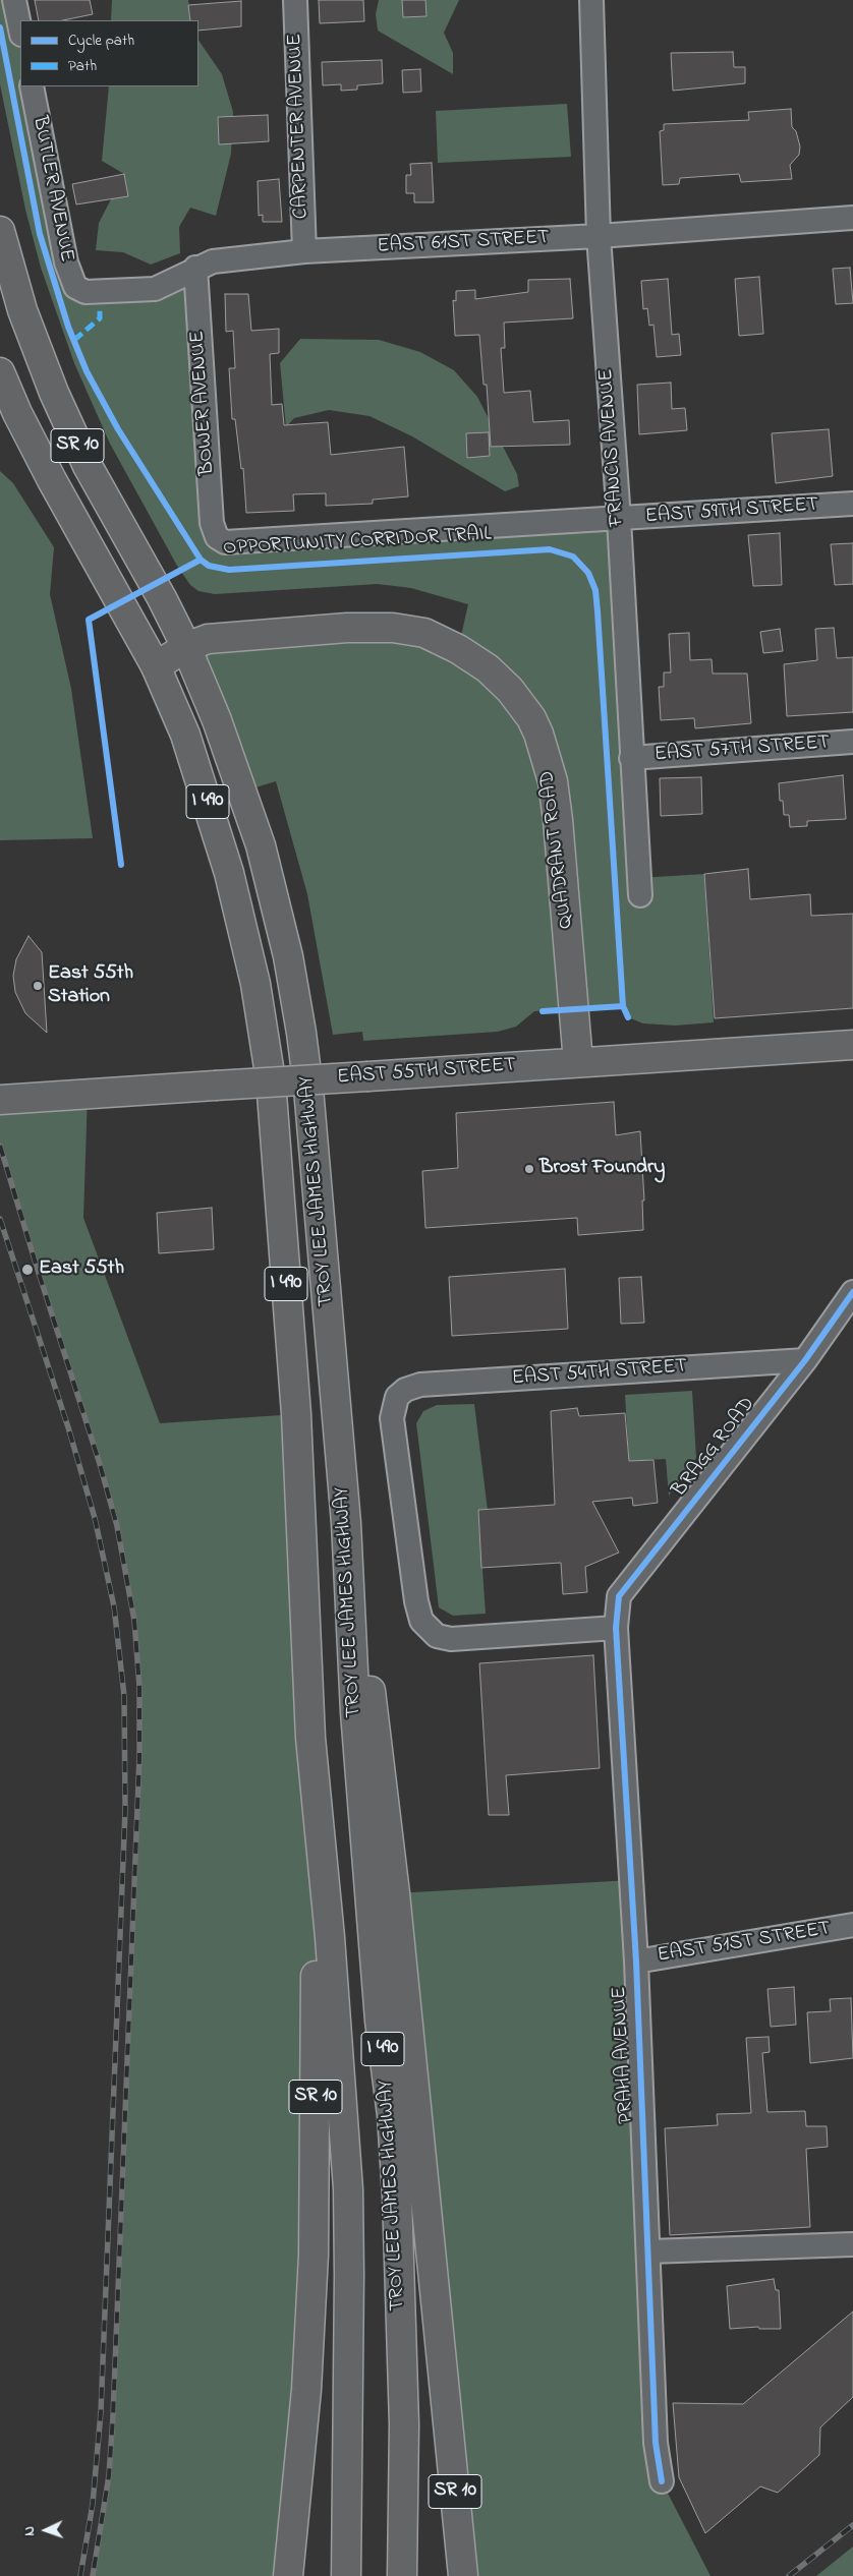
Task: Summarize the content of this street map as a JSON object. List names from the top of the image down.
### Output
{
  "streets": {
    "main road": [
      "SR 10",
      "I 490",
      "QUADRANT ROAD",
      "EAST 55TH STREET",
      "TROY LEE JAMES HIGHWAY"
    ],
    "street": [
      "CARPENTER AVENUE",
      "BUTLER AVENUE",
      "EAST 61ST STREET",
      "BOWER AVENUE",
      "FRANCIS AVENUE",
      "EAST 59TH STREET",
      "EAST 57TH STREET",
      "EAST 54TH STREET",
      "BRAGG ROAD",
      "EAST 51ST STREET",
      "PRAHA AVENUE"
    ],
    "cycle path": ["OPPORTUNITY CORRIDOR TRAIL"]
  },
  "crossings": [
    ["CARPENTER AVENUE", "EAST 61ST STREET"],
    ["BUTLER AVENUE", "EAST 61ST STREET"],
    ["EAST 61ST STREET", "BOWER AVENUE"],
    ["EAST 61ST STREET", "FRANCIS AVENUE"],
    ["BOWER AVENUE", "EAST 59TH STREET"],
    ["SR 10", "QUADRANT ROAD"],
    ["SR 10", "TROY LEE JAMES HIGHWAY"],
    ["FRANCIS AVENUE", "EAST 59TH STREET"],
    ["FRANCIS AVENUE", "EAST 57TH STREET"],
    ["QUADRANT ROAD", "EAST 55TH STREET"],
    ["QUADRANT ROAD", "TROY LEE JAMES HIGHWAY"],
    ["EAST 54TH STREET", "BRAGG ROAD"],
    ["EAST 54TH STREET", "PRAHA AVENUE"],
    ["BRAGG ROAD", "PRAHA AVENUE"],
    ["EAST 51ST STREET", "PRAHA AVENUE"]
  ],
  "places": ["East 55th Station", "Brost Foundry", "East 55th"],
  "legend": ["Cycle path", "Path"],
  "north": "left"
}
